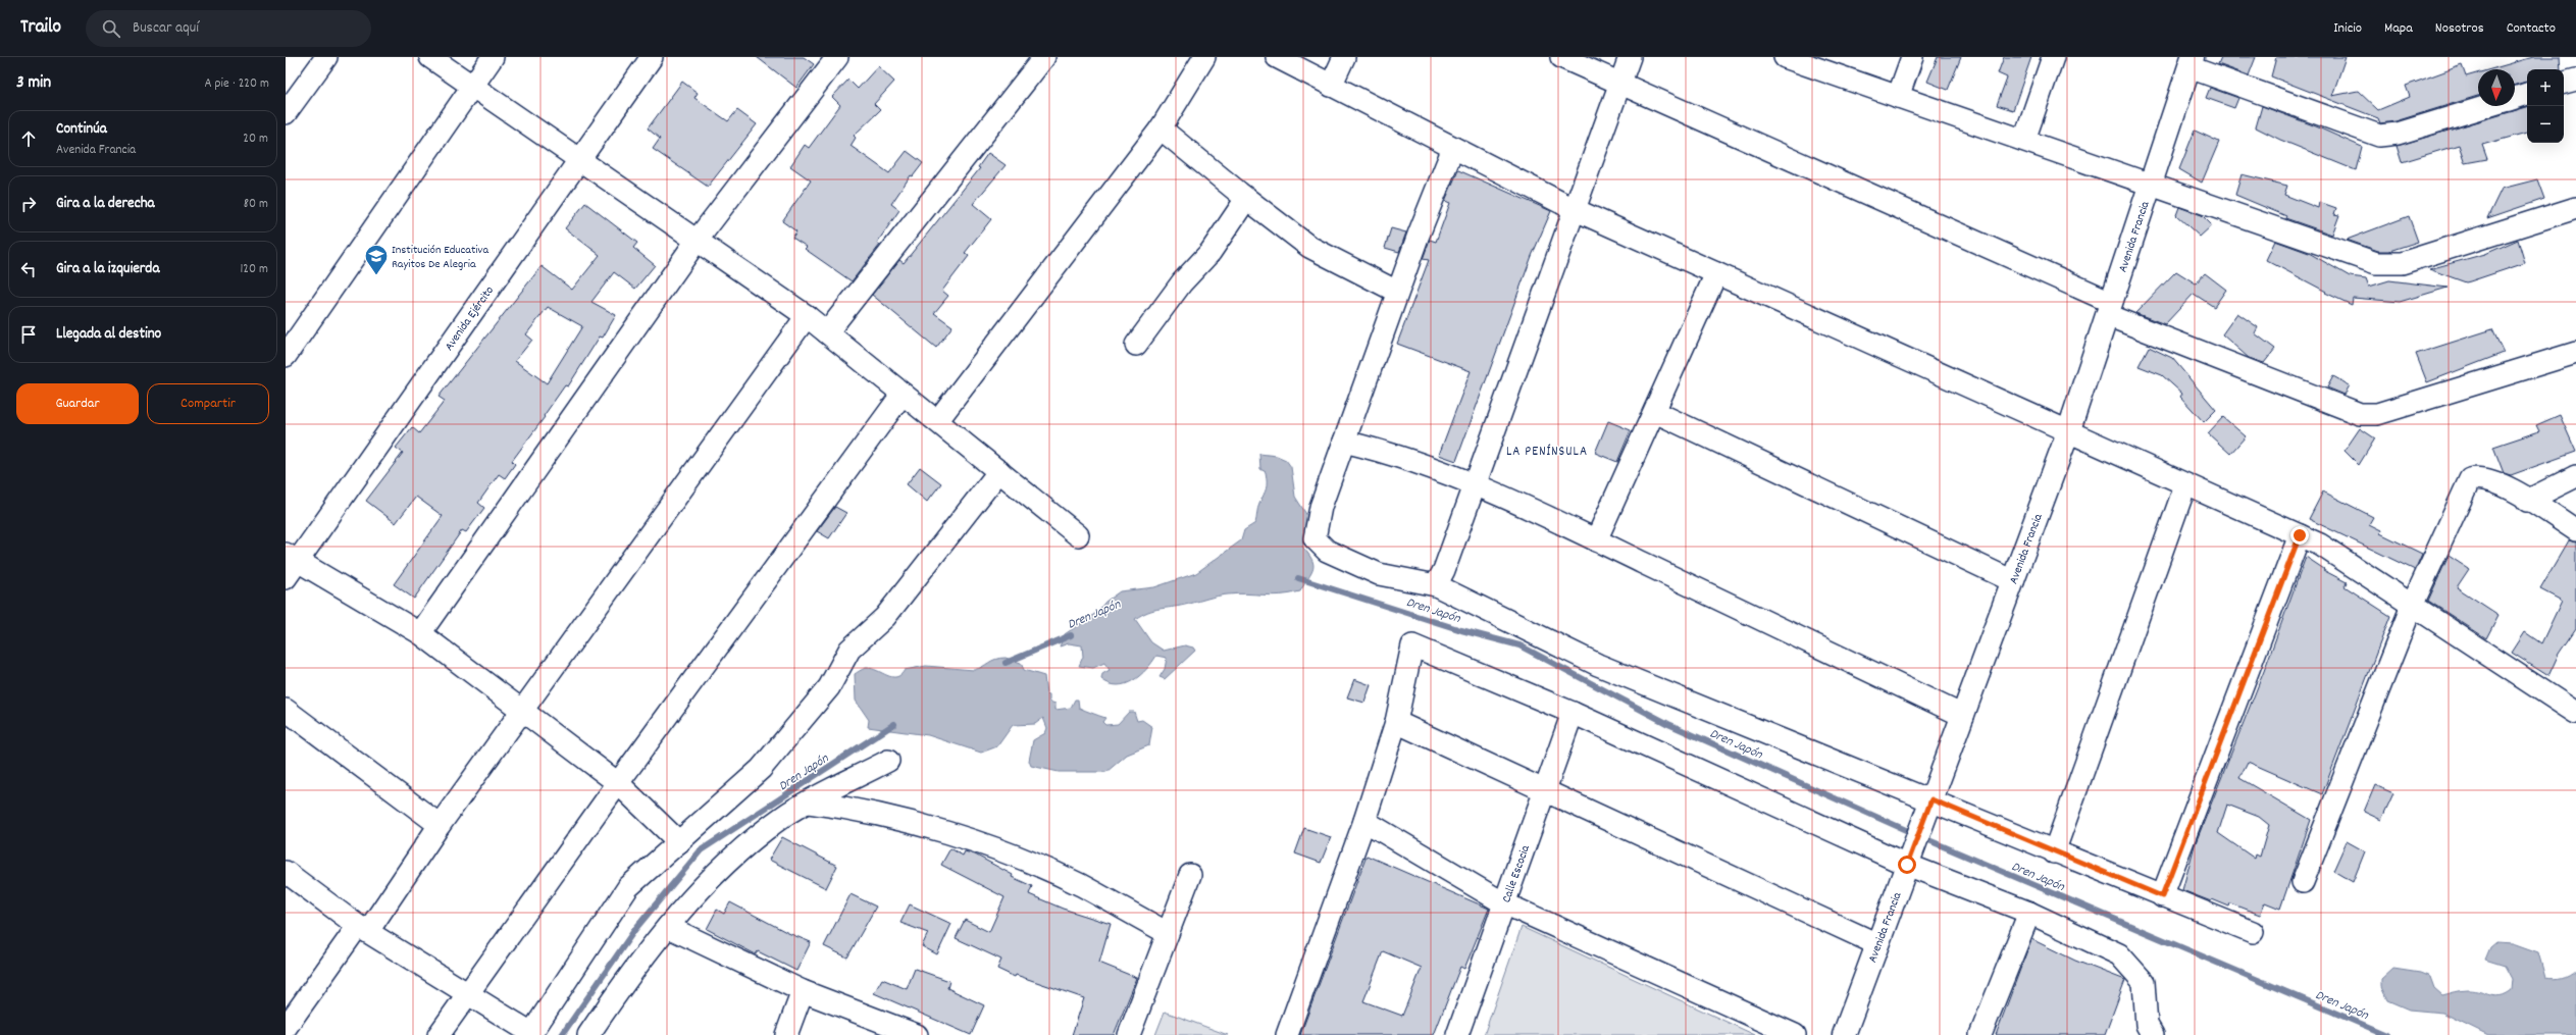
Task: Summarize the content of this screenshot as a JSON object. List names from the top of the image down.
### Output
{
  "streets": {
    "street": ["Avenida Francia", "Avenida Ejército", "Calle Escocia"]
  },
  "districts": ["LA PENÍNSULA"],
  "water": ["Dren Japón"],
  "places": {
    "school or university": ["Institución Educativa Rayitos De Alegria"]
  },
  "north": "bottom",
  "page": {
    "header": "Trailo",
    "search": "Buscar aquí",
    "nav": [
      "Inicio",
      "Mapa",
      "Nosotros",
      "Contacto"
    ],
    "heading": ["3 min", "A pie · 220 m"],
    "map_buttons": ["+", "−"],
    "list": [
      ["Continúa", "Avenida Francia", "20 m"],
      ["Gira a la derecha", "80 m"],
      ["Gira a la izquierda", "120 m"],
      "Llegada al destino"
    ],
    "buttons": ["Guardar", "Compartir"]
  }
}
